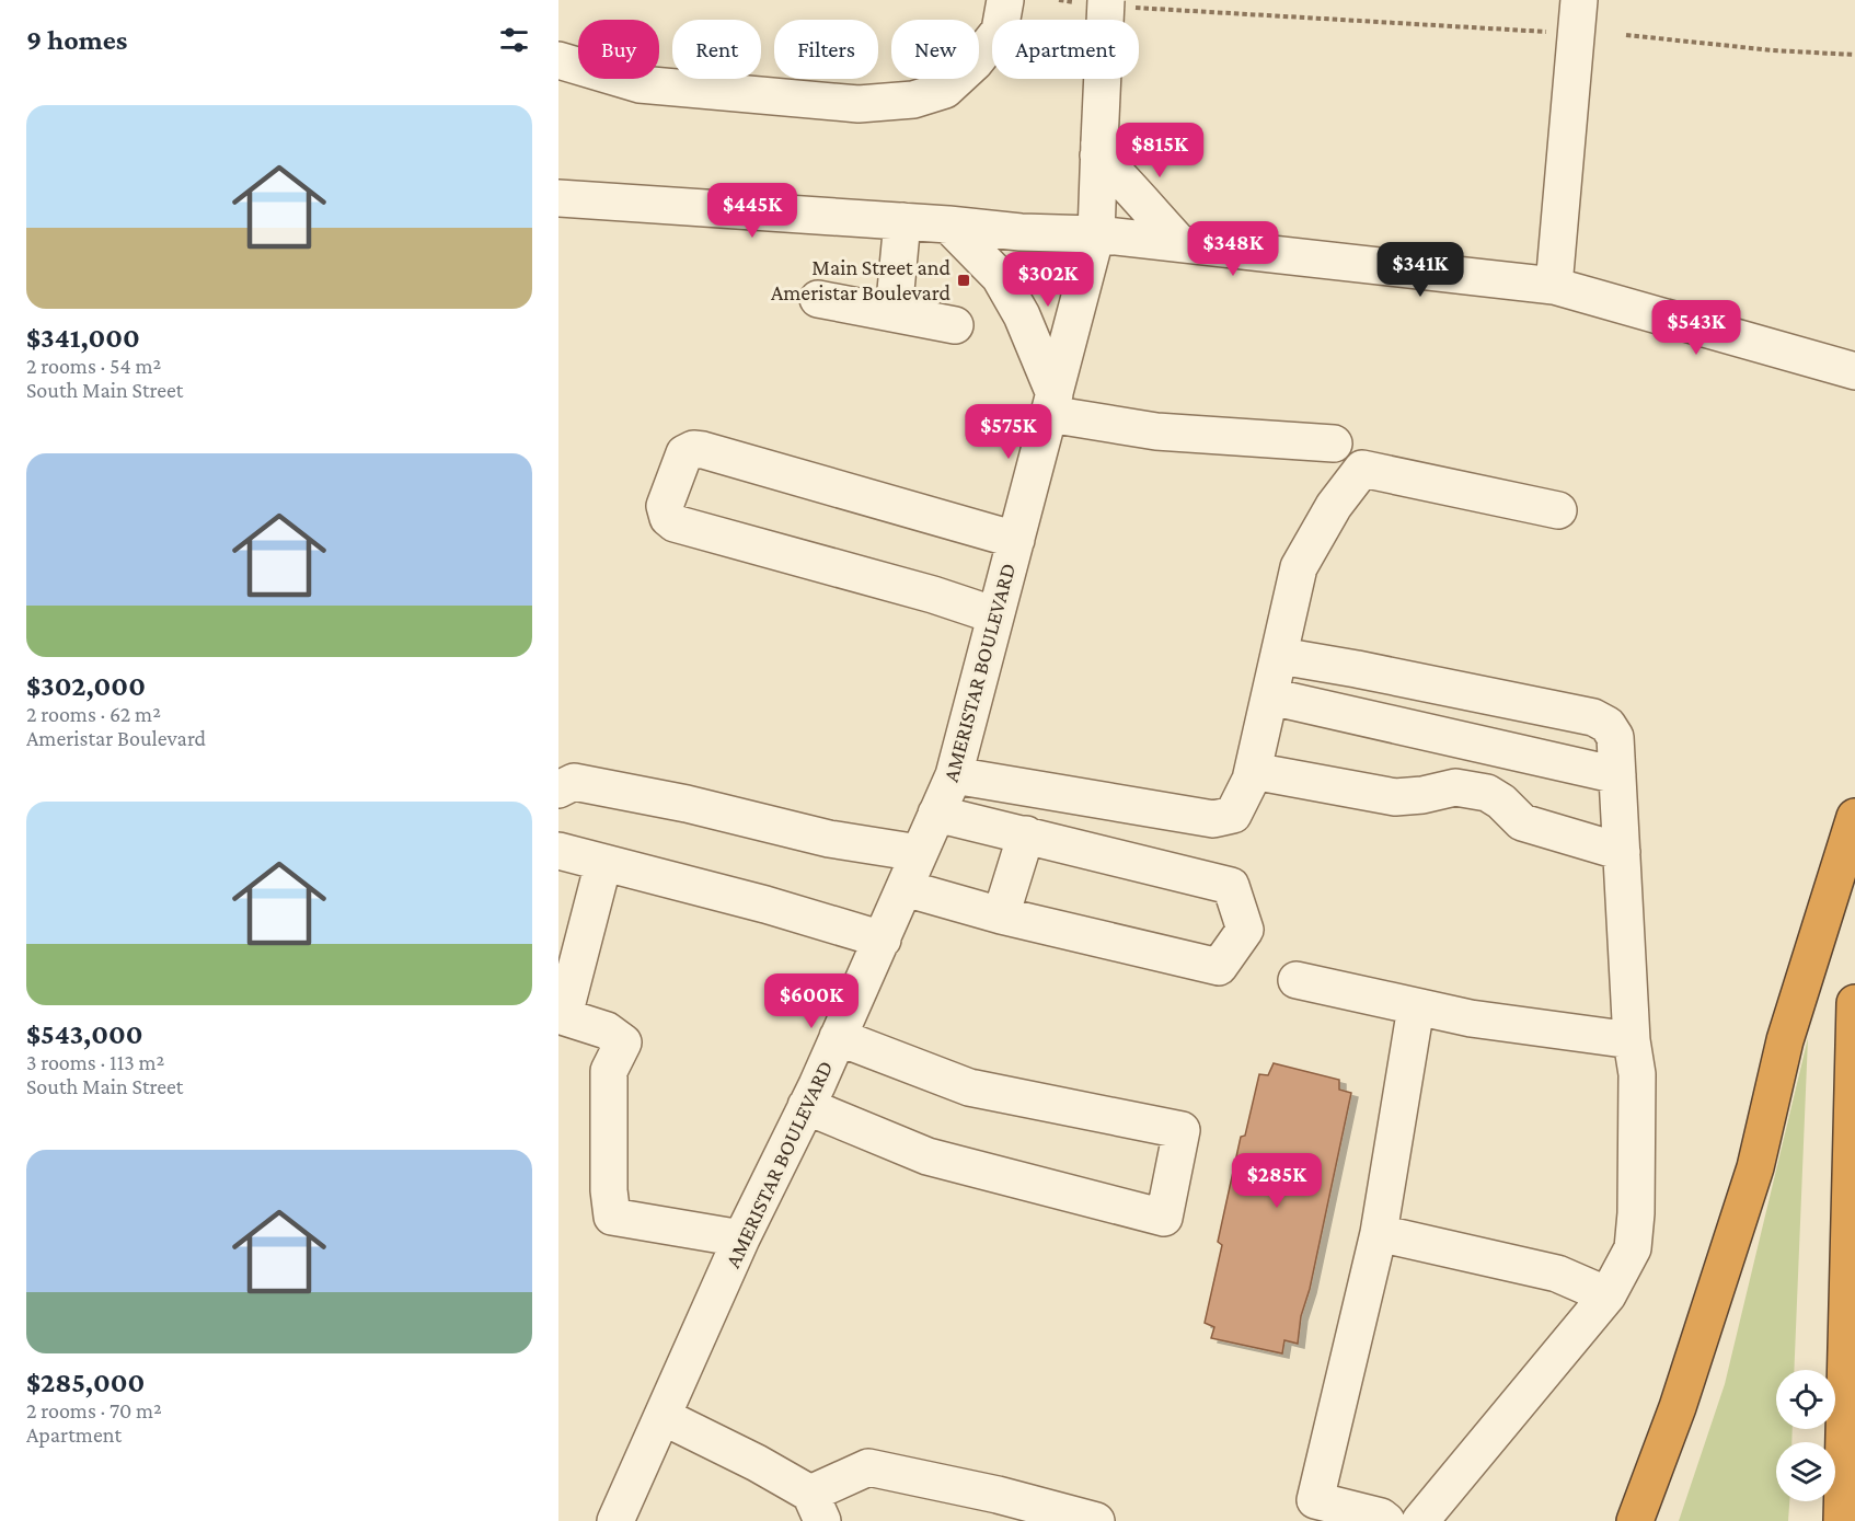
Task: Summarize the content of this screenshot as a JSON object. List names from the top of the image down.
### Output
{
  "streets": {
    "street": ["AMERISTAR BOULEVARD"]
  },
  "places": {
    "transit": ["Main Street and Ameristar Boulevard"]
  },
  "page": {
    "heading": "9 homes",
    "chip": [
      "Buy",
      "Rent",
      "Filters",
      "New",
      "Apartment"
    ],
    "list": [
      {
        "name": "$341,000",
        "note": "2 rooms · 54 m² · South Main Street"
      },
      {
        "name": "$302,000",
        "note": "2 rooms · 62 m² · Ameristar Boulevard"
      },
      {
        "name": "$543,000",
        "note": "3 rooms · 113 m² · South Main Street"
      },
      {
        "name": "$285,000",
        "note": "2 rooms · 70 m² · Apartment"
      }
    ],
    "price": [
      "$815K",
      "$445K",
      "$348K",
      "$341K",
      "$302K",
      "$543K",
      "$575K",
      "$600K",
      "$285K"
    ]
  }
}
